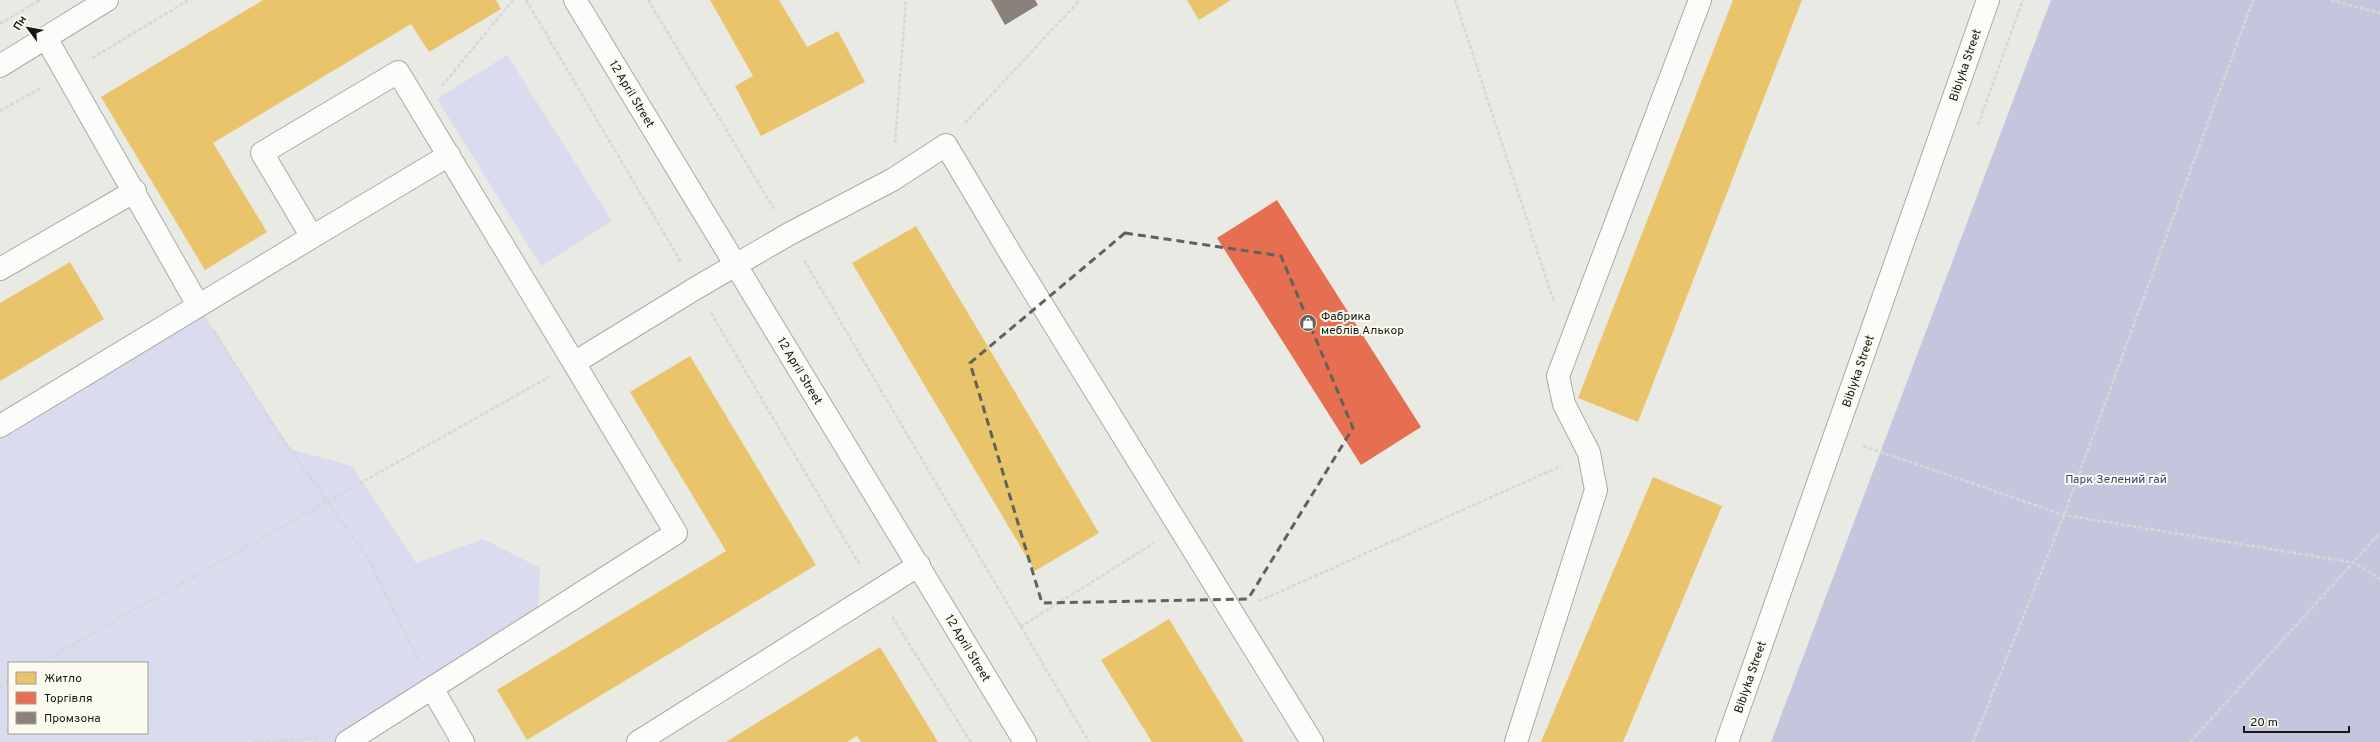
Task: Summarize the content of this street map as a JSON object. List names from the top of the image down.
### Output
{
  "streets": {
    "street": ["Biblyka Street", "12 April Street"]
  },
  "parks": ["Парк Зелений гай"],
  "places": {
    "shop": ["Фабрика меблів Алькор"]
  },
  "legend": ["Житло", "Торгівля", "Промзона"],
  "scale_bar": "20 m",
  "north": "top left"
}
